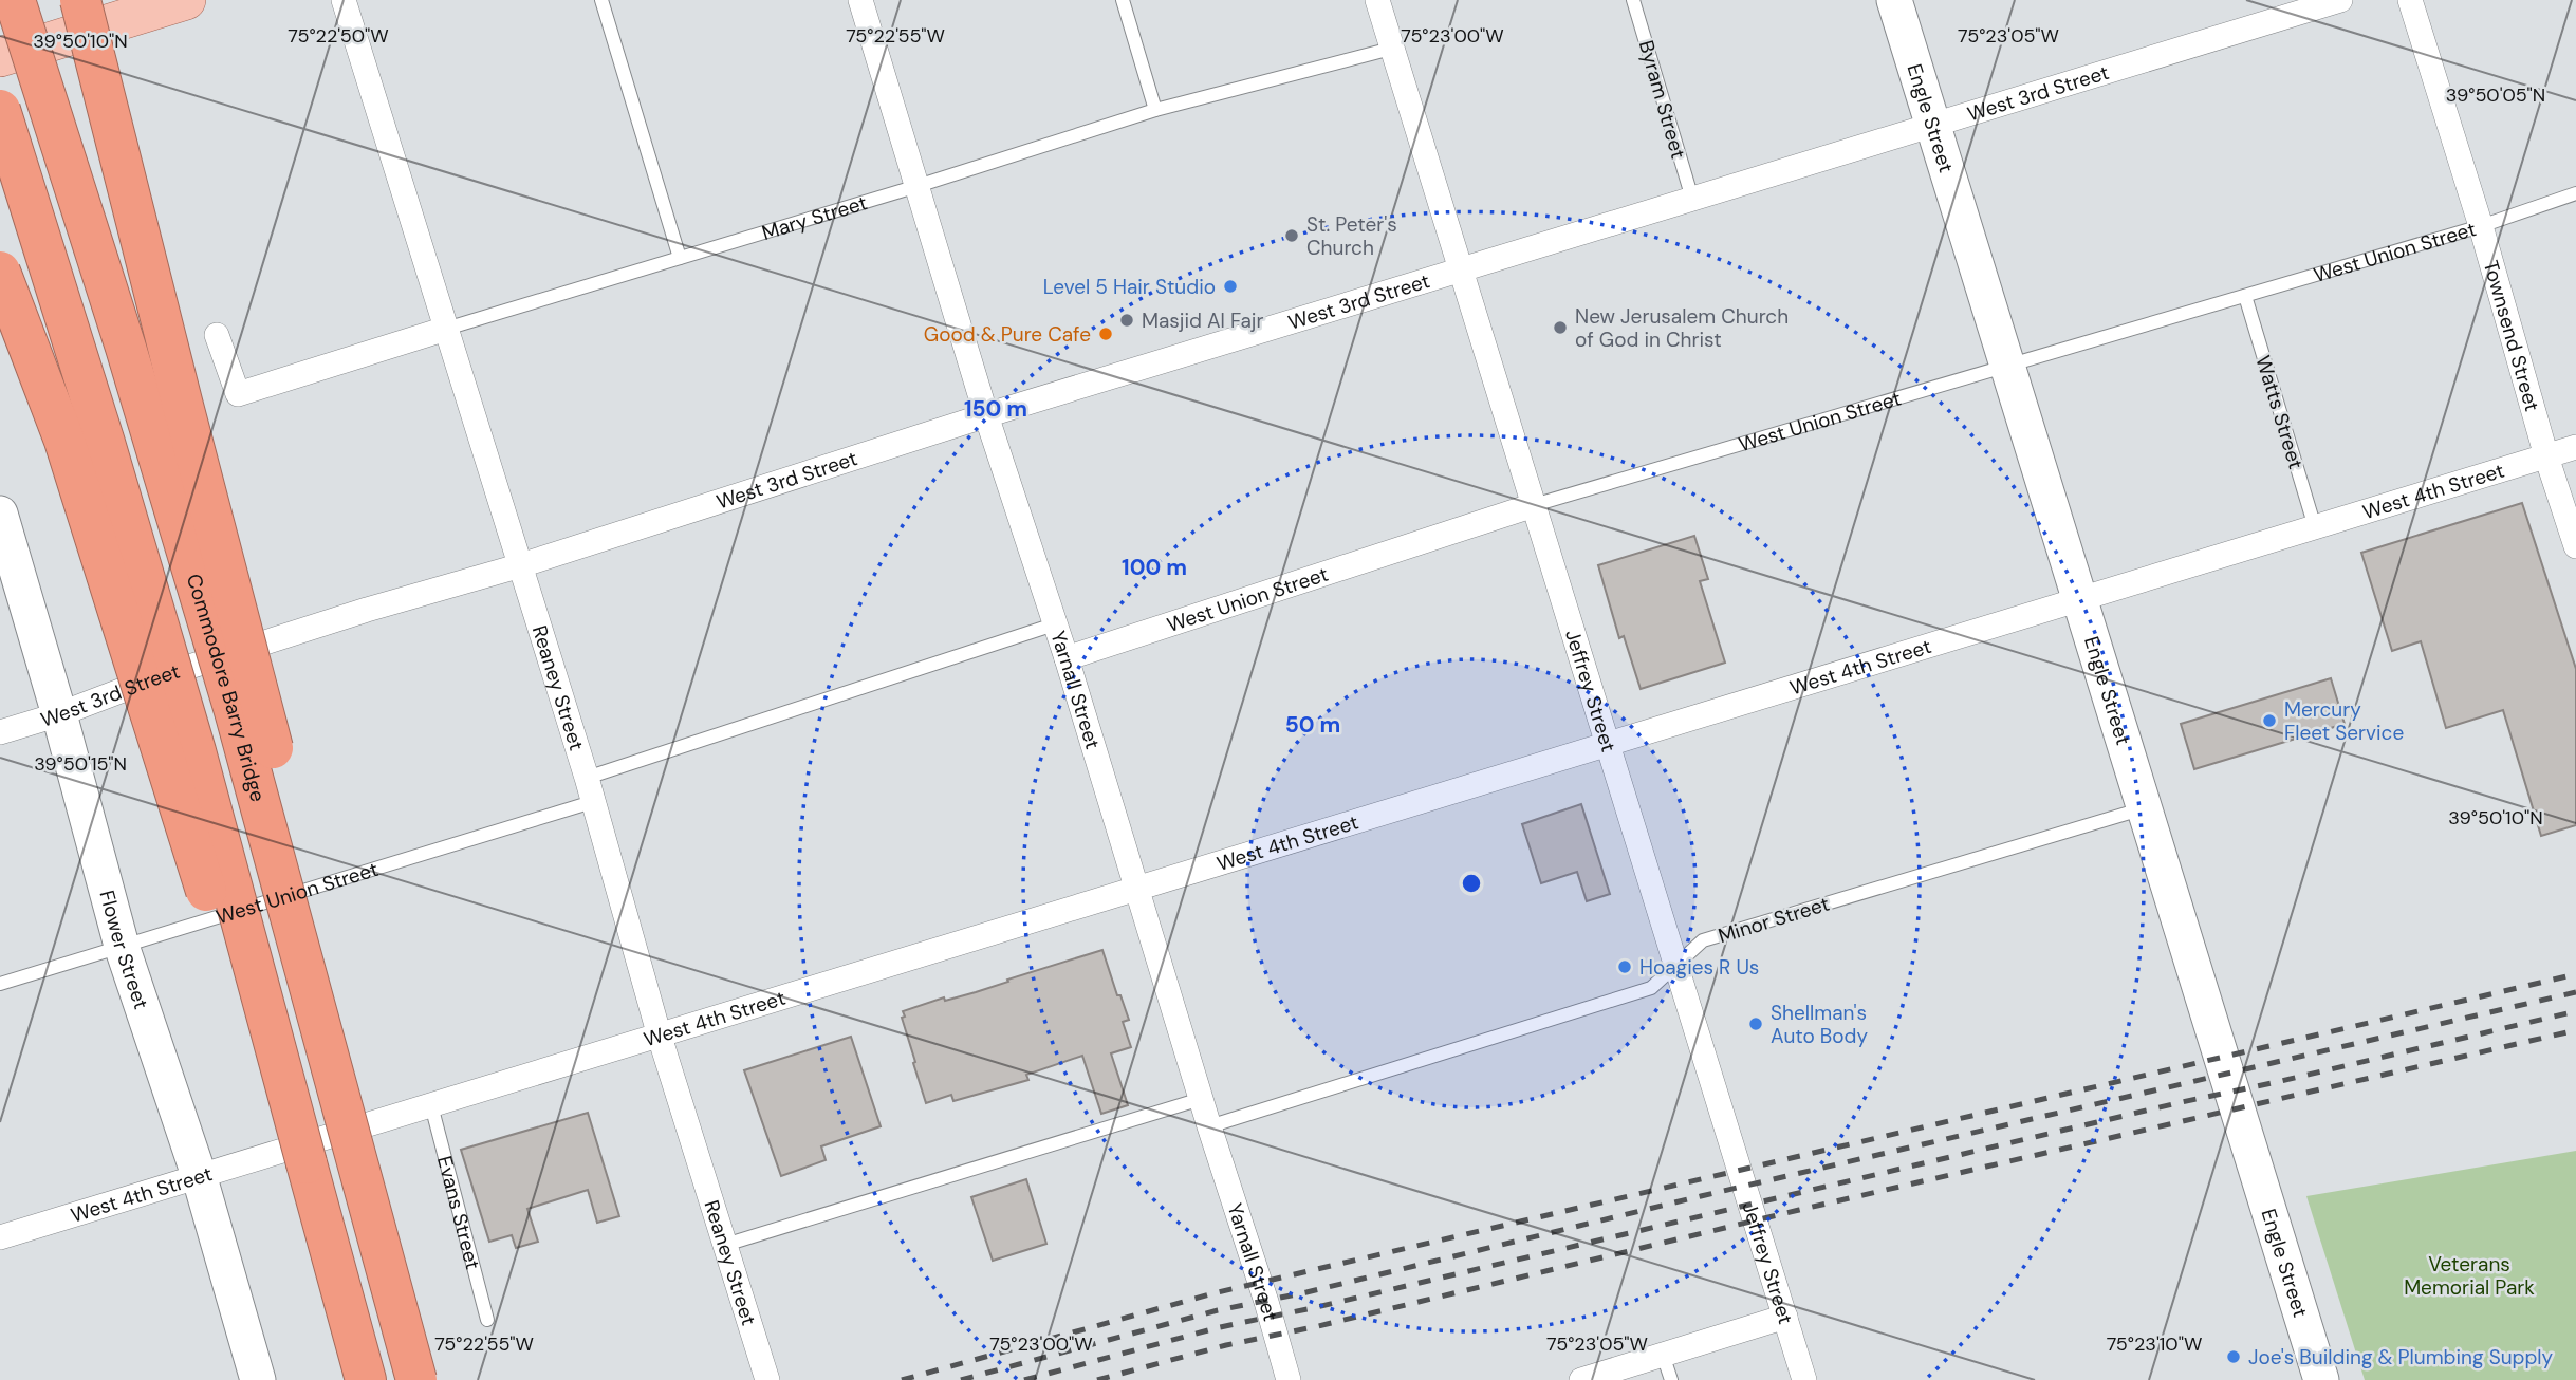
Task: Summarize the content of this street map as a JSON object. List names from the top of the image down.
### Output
{
  "streets": {
    "highway": ["Commodore Barry Bridge"],
    "street": [
      "West 3rd Street",
      "Engle Street",
      "Mary Street",
      "West Union Street",
      "Townsend Street",
      "West 4th Street",
      "Reaney Street",
      "Yarnall Street",
      "Jeffrey Street",
      "Flower Street"
    ],
    "lane": [
      "Byram Street",
      "Watts Street",
      "Minor Street",
      "Evans Street"
    ]
  },
  "crossings": [
    ["West 3rd Street", "Byram Street"],
    ["West 3rd Street", "Engle Street"],
    ["West 3rd Street", "Reaney Street"],
    ["West 3rd Street", "Yarnall Street"],
    ["West 3rd Street", "Jeffrey Street"],
    ["West 3rd Street", "Flower Street"],
    ["Engle Street", "West Union Street"],
    ["Engle Street", "West 4th Street"],
    ["Engle Street", "Minor Street"],
    ["Mary Street", "Reaney Street"],
    ["Mary Street", "Yarnall Street"],
    ["Mary Street", "Jeffrey Street"],
    ["West Union Street", "Townsend Street"],
    ["West Union Street", "Watts Street"],
    ["West Union Street", "Reaney Street"],
    ["West Union Street", "Yarnall Street"],
    ["West Union Street", "Jeffrey Street"],
    ["West Union Street", "Flower Street"],
    ["Townsend Street", "West 4th Street"],
    ["Watts Street", "West 4th Street"],
    ["West 4th Street", "Reaney Street"],
    ["West 4th Street", "Yarnall Street"],
    ["West 4th Street", "Jeffrey Street"],
    ["West 4th Street", "Flower Street"],
    ["West 4th Street", "Evans Street"],
    ["Yarnall Street", "Minor Street"],
    ["Jeffrey Street", "Minor Street"]
  ],
  "parks": ["Veterans Memorial Park"],
  "places": [
    "St. Peter's Church",
    "Level 5 Hair Studio",
    "Masjid Al Fajr",
    "New Jerusalem Church of God in Christ",
    "Good & Pure Cafe",
    "Mercury Fleet Service",
    "Hoagies R Us",
    "Shellman's Auto Body",
    "Joe's Building & Plumbing Supply"
  ],
  "coordinates": [
    "75°22'50\"W",
    "75°22'55\"W",
    "75°23'00\"W",
    "75°23'05\"W",
    "39°50'10\"N",
    "39°50'05\"N",
    "39°50'15\"N",
    "75°23'10\"W"
  ],
  "rings": ["150 m", "100 m", "50 m"]
}
